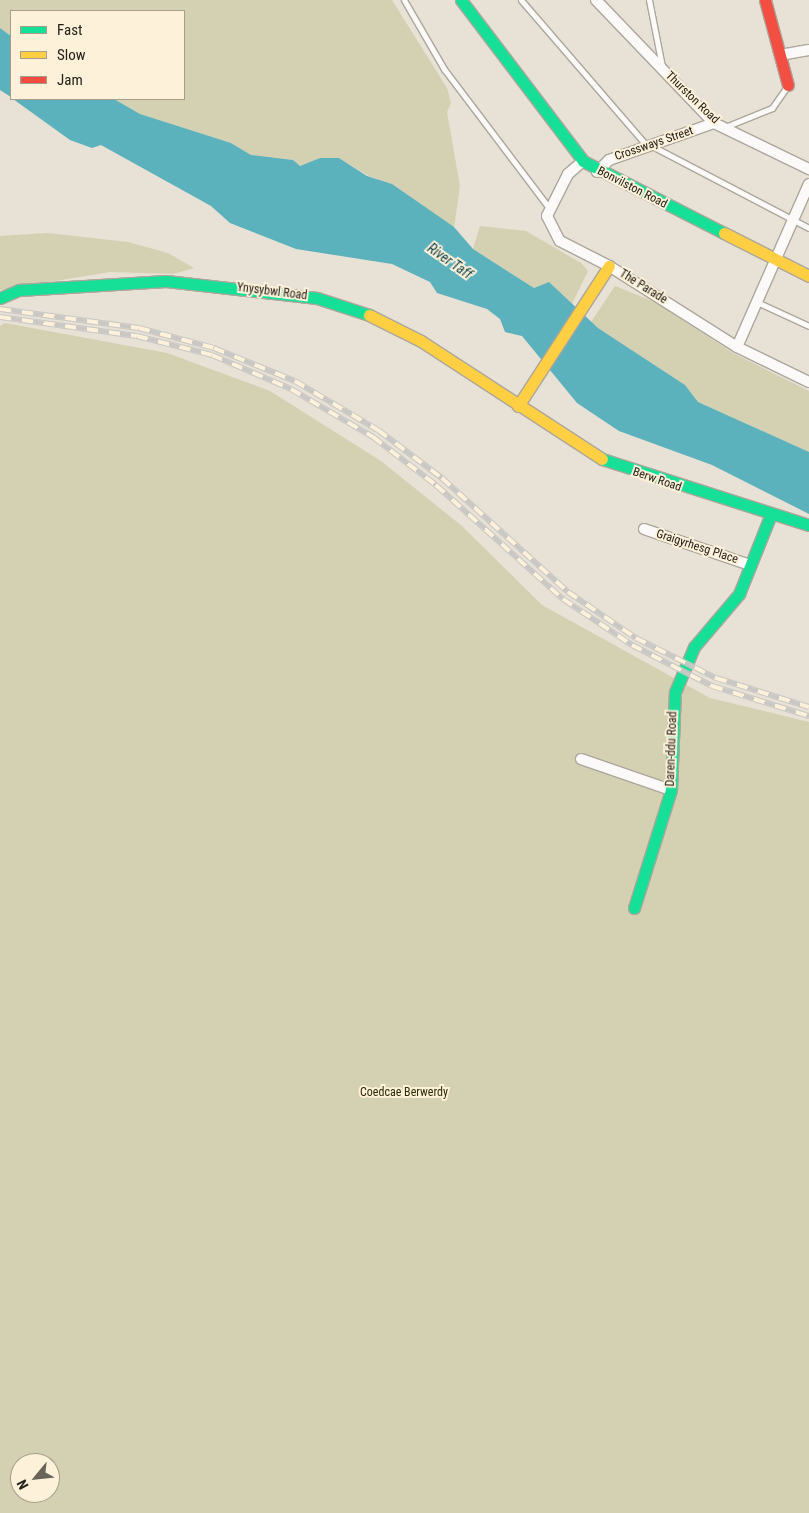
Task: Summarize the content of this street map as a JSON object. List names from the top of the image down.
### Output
{
  "streets": {
    "street": [
      "Thurston Road",
      "Crossways Street",
      "Bonvilston Road",
      "The Parade",
      "Ynysybwl Road",
      "Berw Road",
      "Graigyrhesg Place",
      "Daren-ddu Road"
    ]
  },
  "crossings": [
    ["Thurston Road", "Crossways Street"],
    ["Crossways Street", "Bonvilston Road"],
    ["Ynysybwl Road", "Berw Road"],
    ["Berw Road", "Daren-ddu Road"],
    ["Graigyrhesg Place", "Daren-ddu Road"]
  ],
  "water": ["River Taff"],
  "parks": ["Coedcae Berwerdy"],
  "legend": ["Fast", "Slow", "Jam"],
  "north": "bottom left"
}
